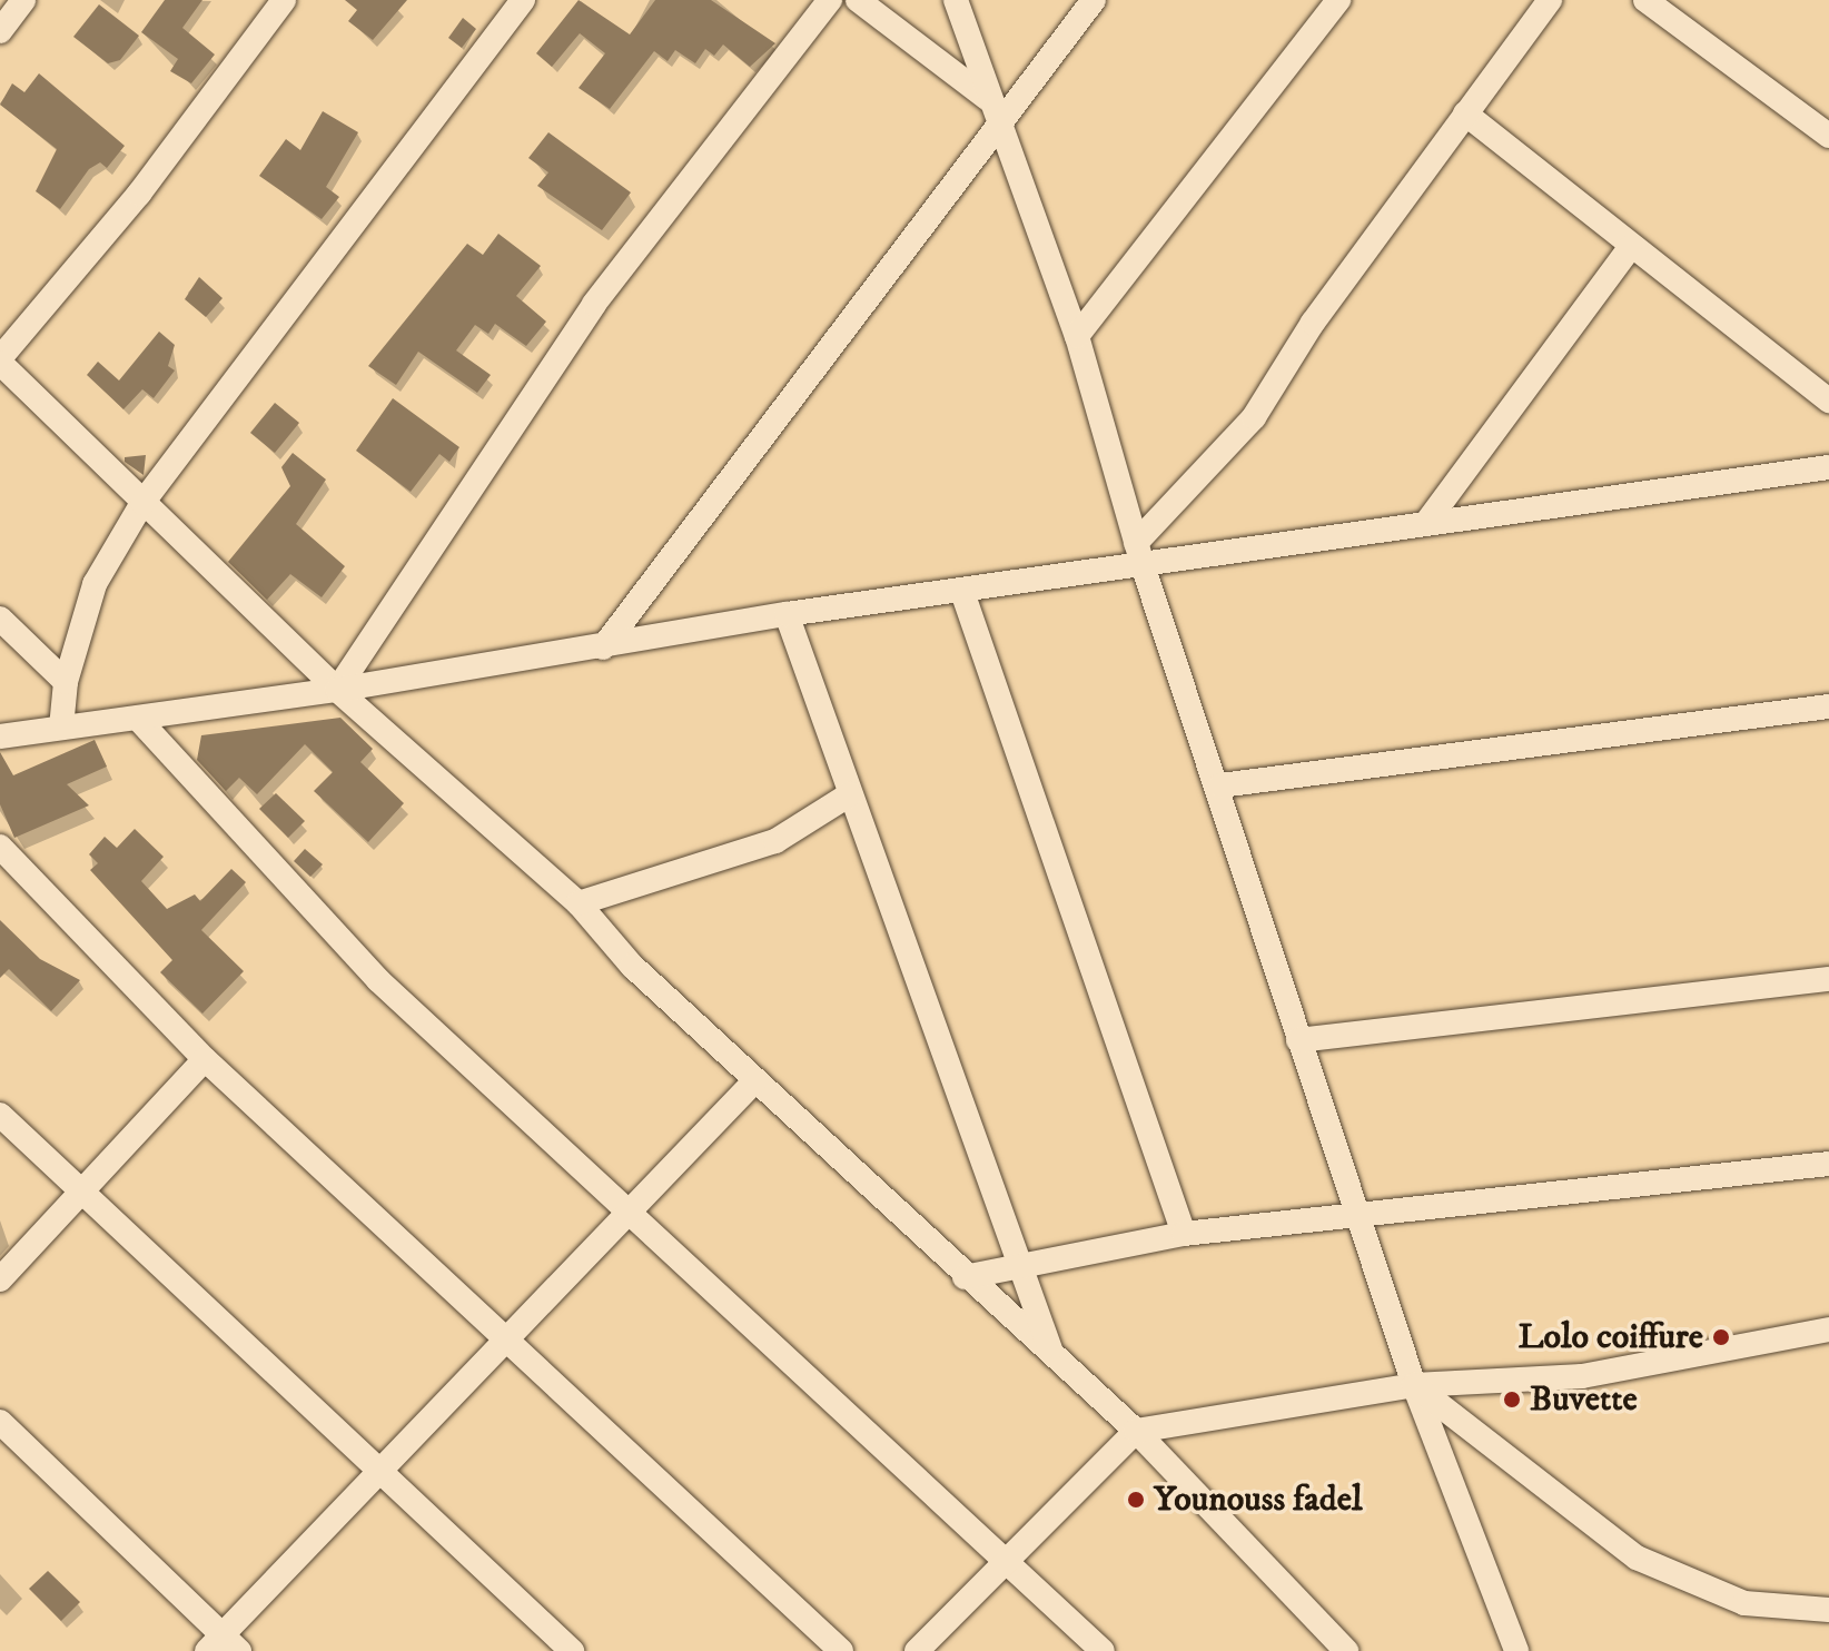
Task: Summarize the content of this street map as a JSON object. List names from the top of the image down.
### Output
{
  "places": ["Lolo coiffure", "Buvette", "Younouss fadel"]
}
